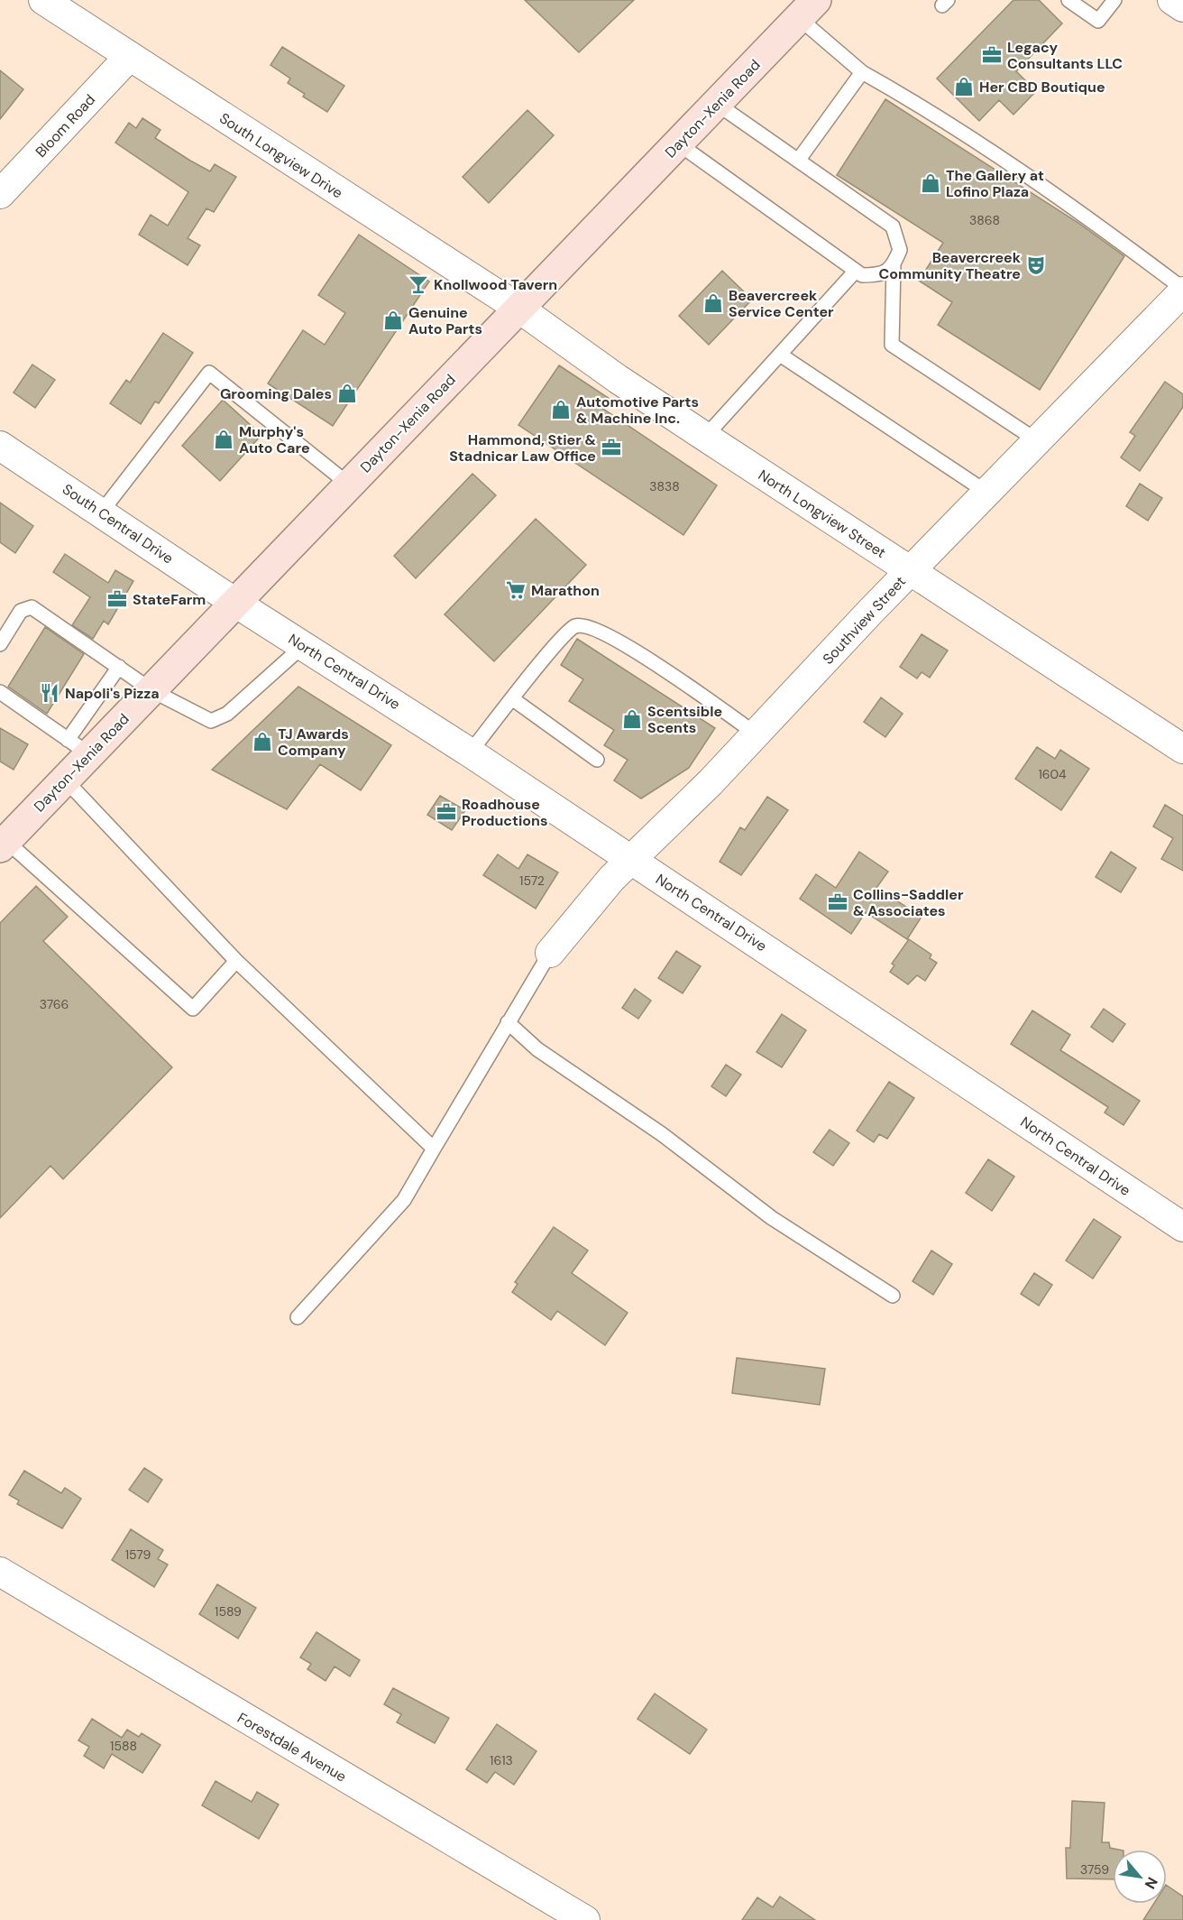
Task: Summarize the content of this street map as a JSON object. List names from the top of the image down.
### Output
{
  "streets": {
    "main road": ["Dayton-Xenia Road"],
    "street": [
      "Bloom Road",
      "South Longview Drive",
      "North Longview Street",
      "South Central Drive",
      "Southview Street",
      "North Central Drive",
      "Forestdale Avenue"
    ]
  },
  "crossings": [
    ["Dayton-Xenia Road", "South Longview Drive"],
    ["Dayton-Xenia Road", "North Longview Street"],
    ["Dayton-Xenia Road", "South Central Drive"],
    ["Dayton-Xenia Road", "North Central Drive"],
    ["Bloom Road", "South Longview Drive"],
    ["South Longview Drive", "North Longview Street"],
    ["North Longview Street", "Southview Street"],
    ["South Central Drive", "North Central Drive"],
    ["Southview Street", "North Central Drive"]
  ],
  "places": {
    "office": [
      "Legacy Consultants LLC",
      "Hammond, Stier & Stadnicar Law Office",
      "StateFarm",
      "Roadhouse Productions",
      "Collins-Saddler & Associates"
    ],
    "shop": [
      "Her CBD Boutique",
      "The Gallery at Lofino Plaza",
      "Beavercreek Service Center",
      "Genuine Auto Parts",
      "Grooming Dales",
      "Automotive Parts & Machine Inc.",
      "Murphy's Auto Care",
      "Scentsible Scents",
      "TJ Awards Company"
    ],
    "theatre": ["Beavercreek Community Theatre"],
    "bar": ["Knollwood Tavern"],
    "supermarket": ["Marathon"],
    "restaurant": ["Napoli's Pizza"]
  },
  "house_numbers": [
    "3868",
    "3838",
    "1604",
    "1572",
    "3766",
    "1579",
    "1589",
    "1588",
    "1613",
    "3759"
  ],
  "north": "bottom right"
}
